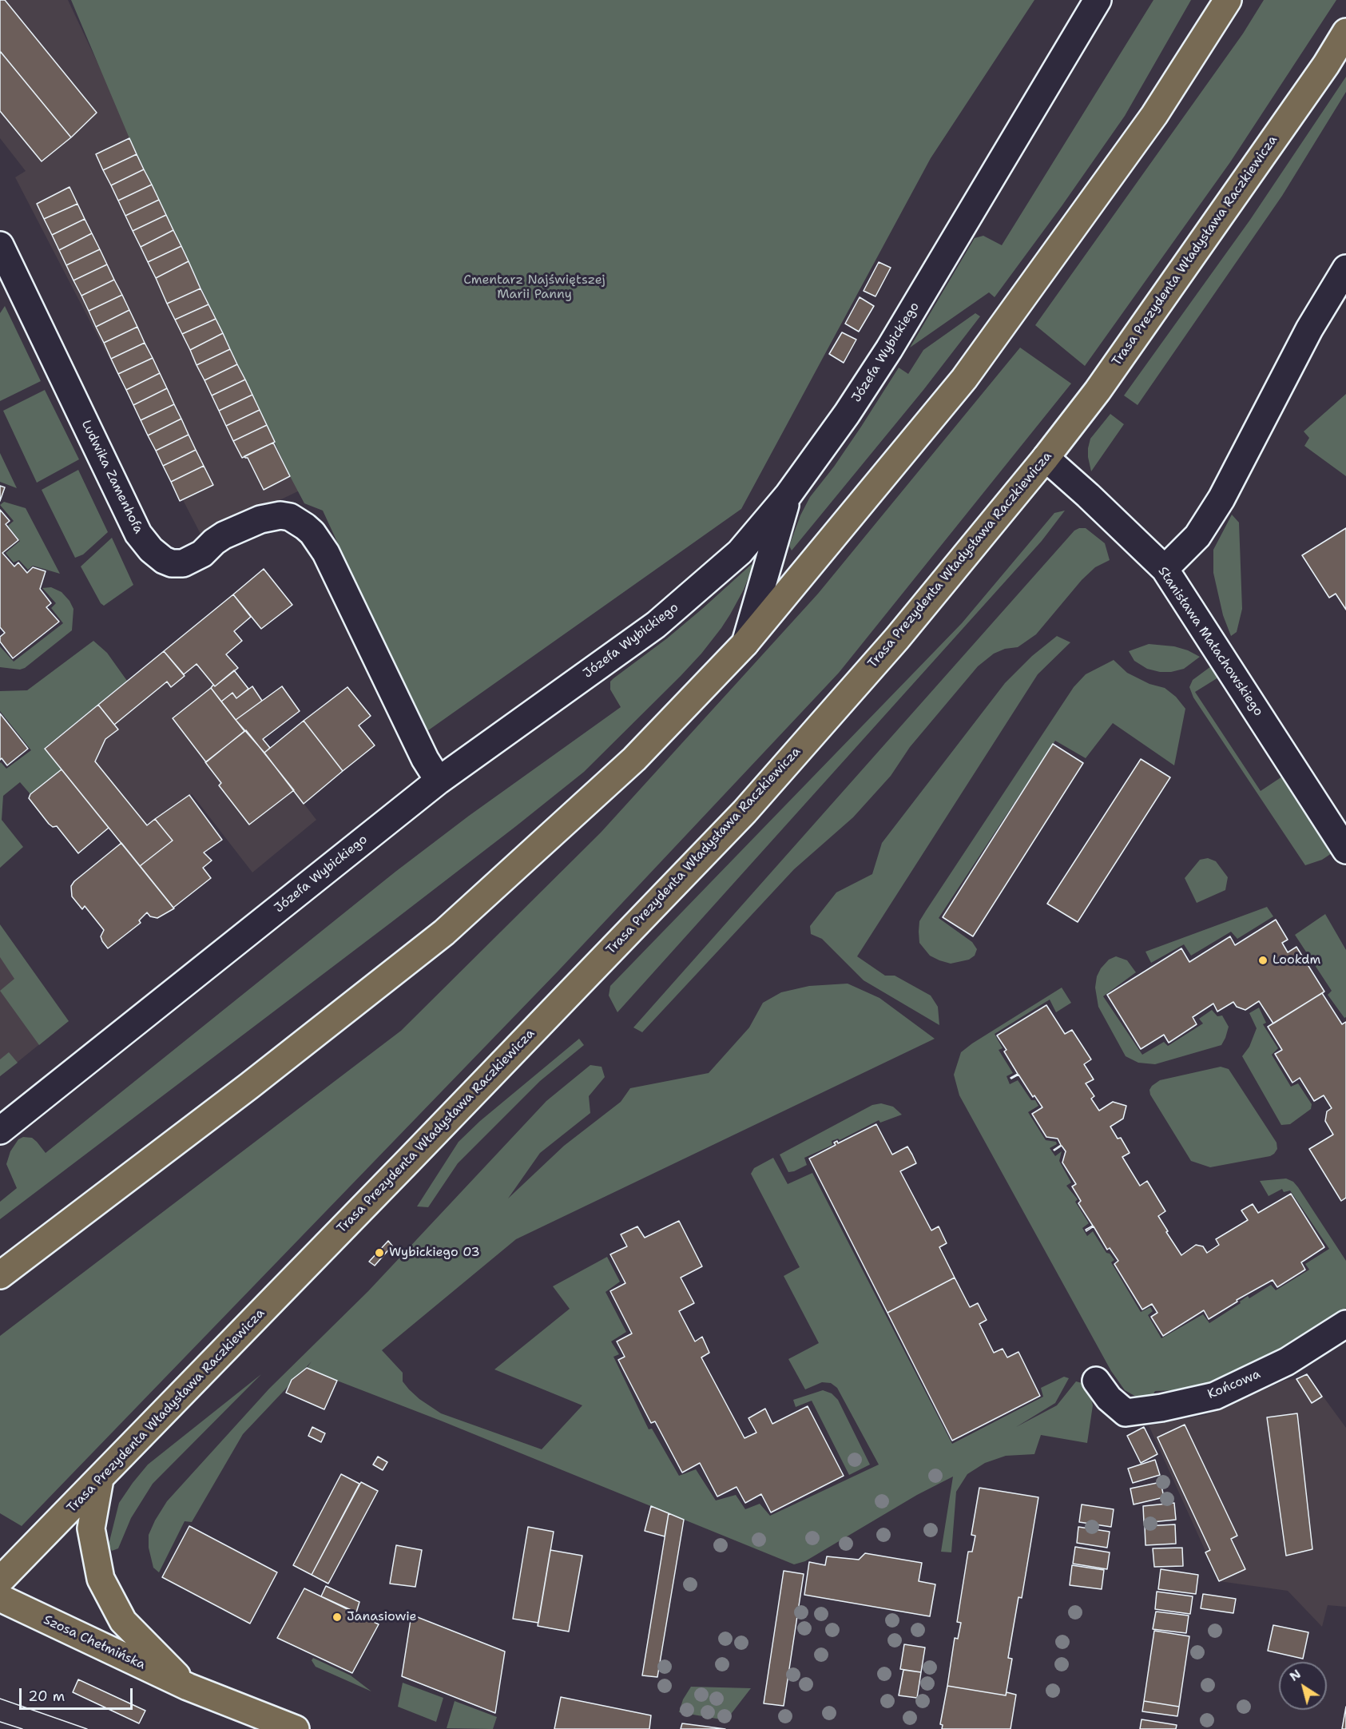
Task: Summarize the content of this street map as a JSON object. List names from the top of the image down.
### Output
{
  "streets": {
    "main road": ["Trasa Prezydenta Władysława Raczkiewicza", "Szosa Chełmińska"],
    "street": [
      "Józefa Wybickiego",
      "Ludwika Zamenhofa",
      "Stanisława Małachowskiego",
      "Końcowa"
    ]
  },
  "crossings": [
    ["Trasa Prezydenta Władysława Raczkiewicza", "Stanisława Małachowskiego"],
    ["Józefa Wybickiego", "Ludwika Zamenhofa"]
  ],
  "parks": ["Cmentarz Najświętszej Marii Panny"],
  "places": ["Lookdm", "Wybickiego 03", "Janasiowie"],
  "scale_bar": "20 m",
  "north": "top left"
}
